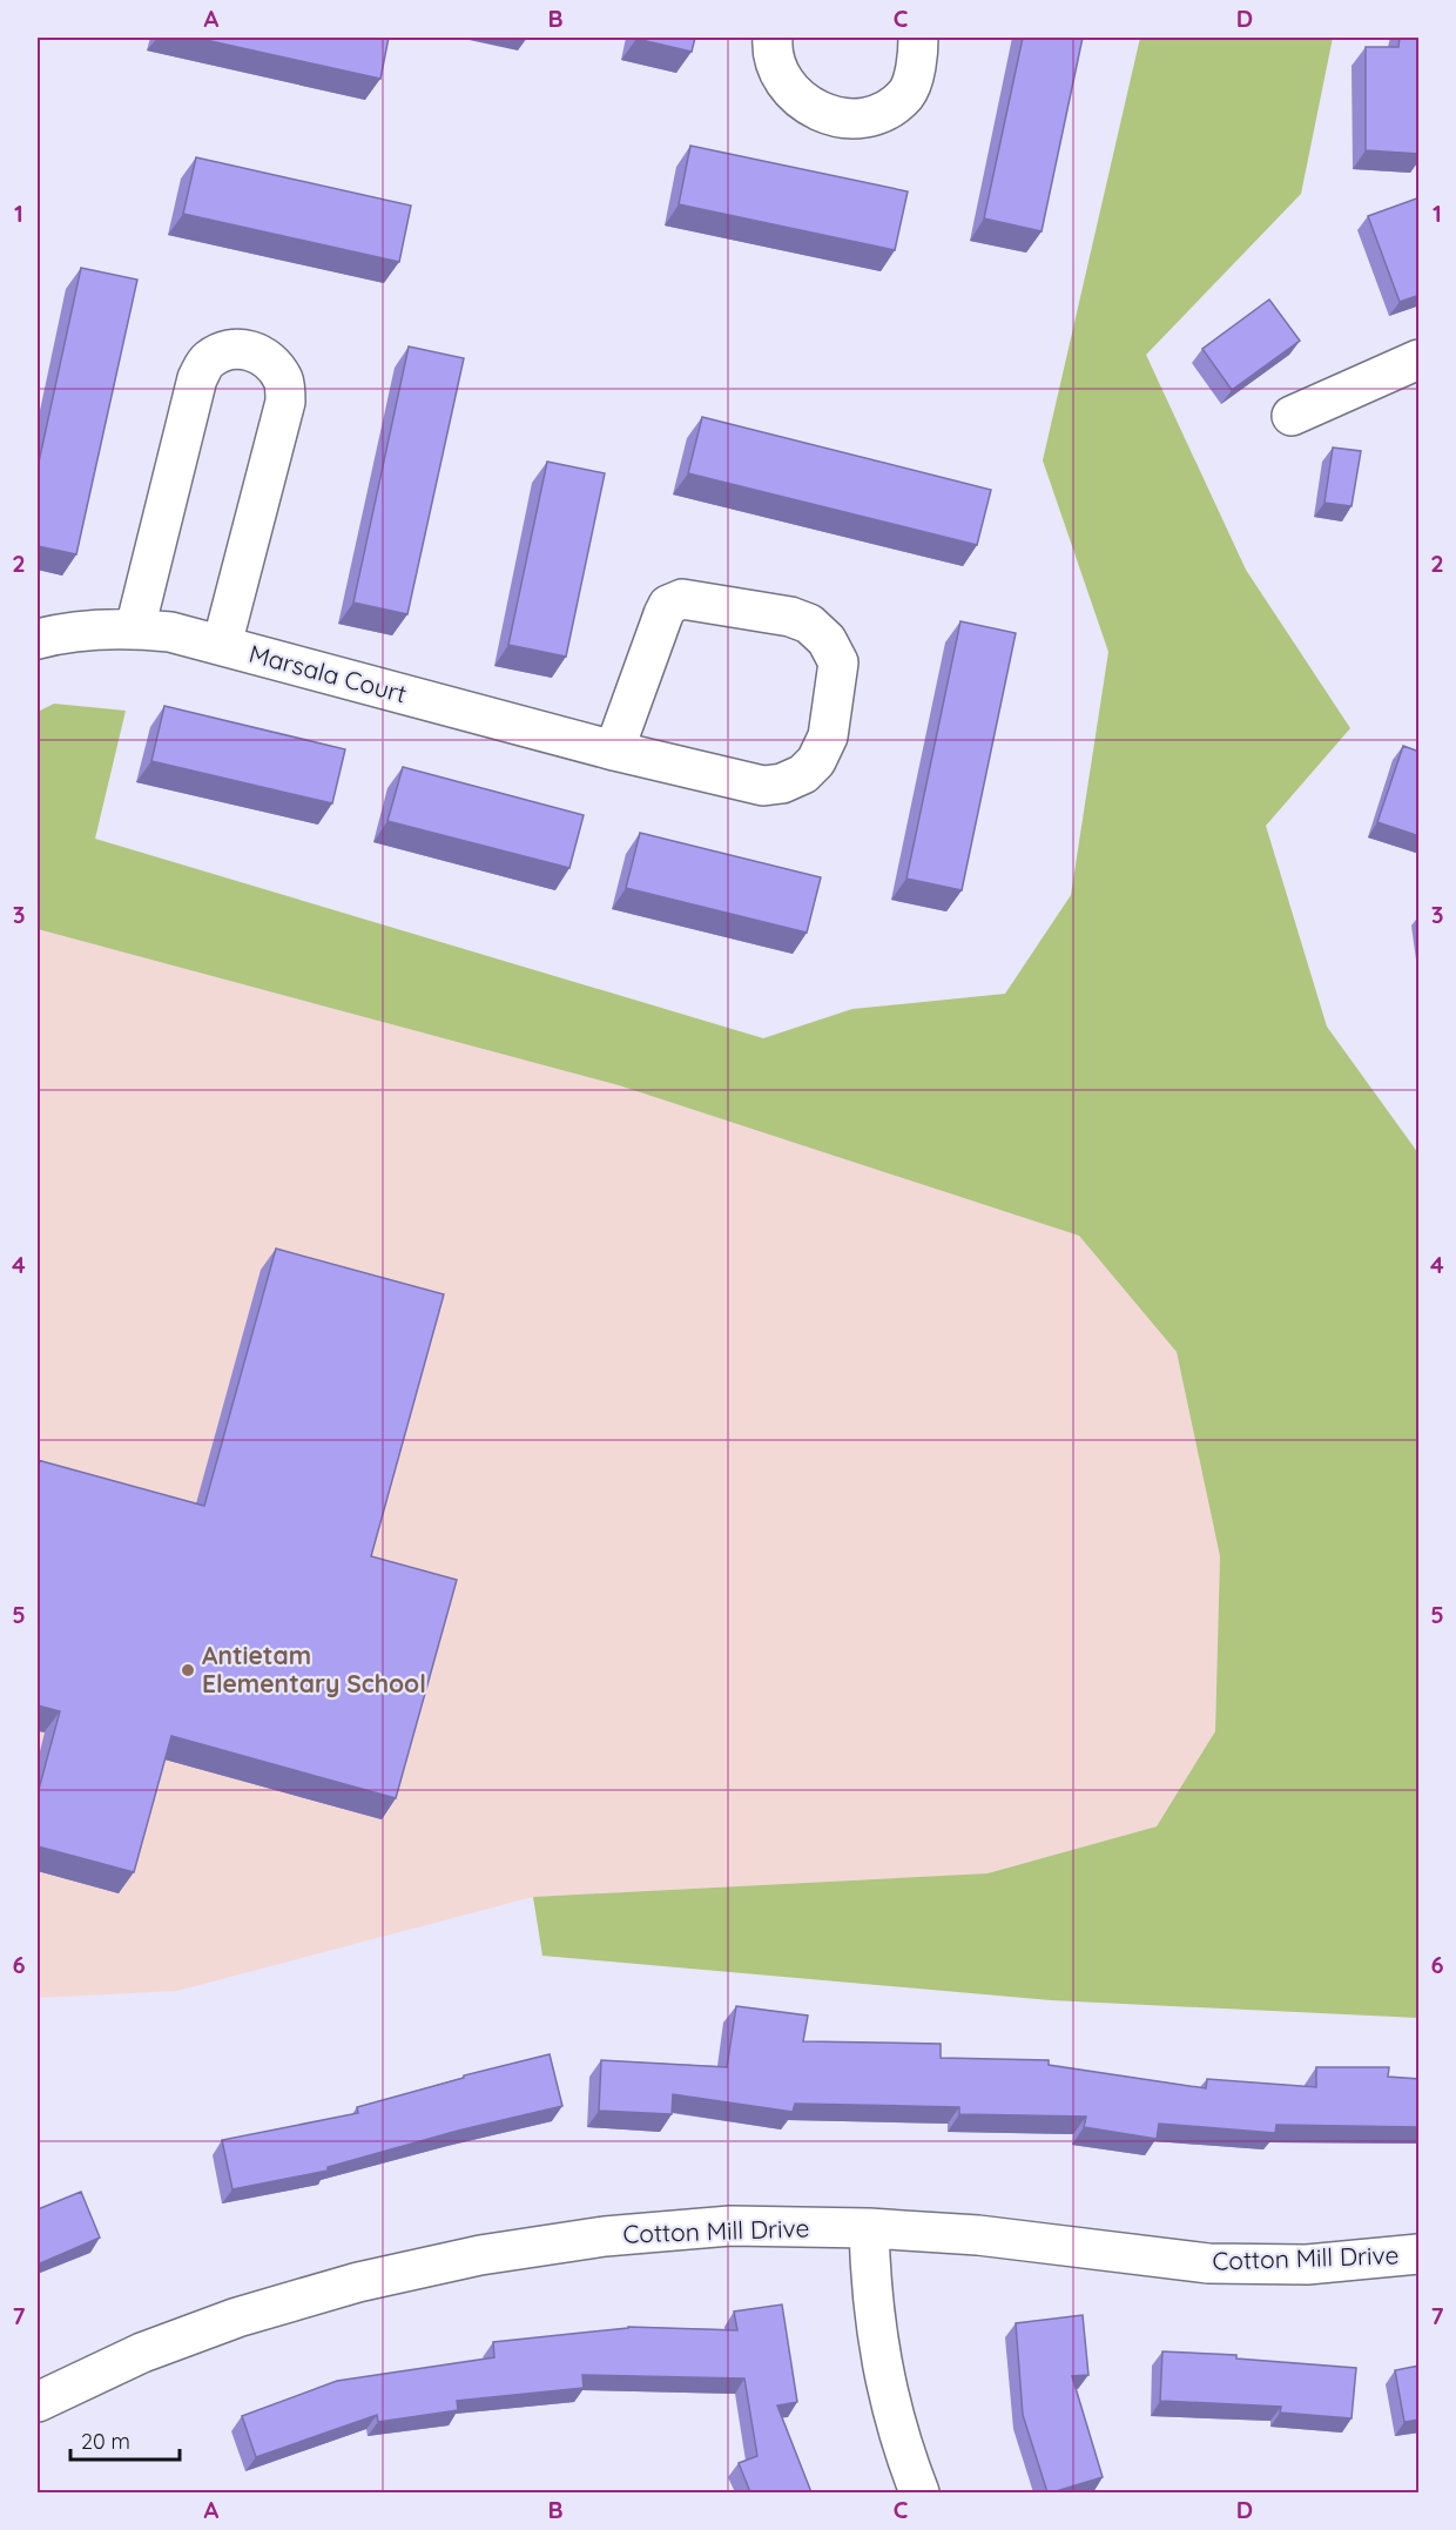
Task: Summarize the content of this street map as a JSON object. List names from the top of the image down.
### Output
{
  "streets": {
    "street": ["Marsala Court", "Cotton Mill Drive"]
  },
  "places": ["Antietam Elementary School"],
  "scale_bar": "20 m",
  "grid": {
    "columns": [
      "A",
      "B",
      "C",
      "D"
    ],
    "rows": [
      "1",
      "2",
      "3",
      "4",
      "5",
      "6",
      "7"
    ]
  }
}
